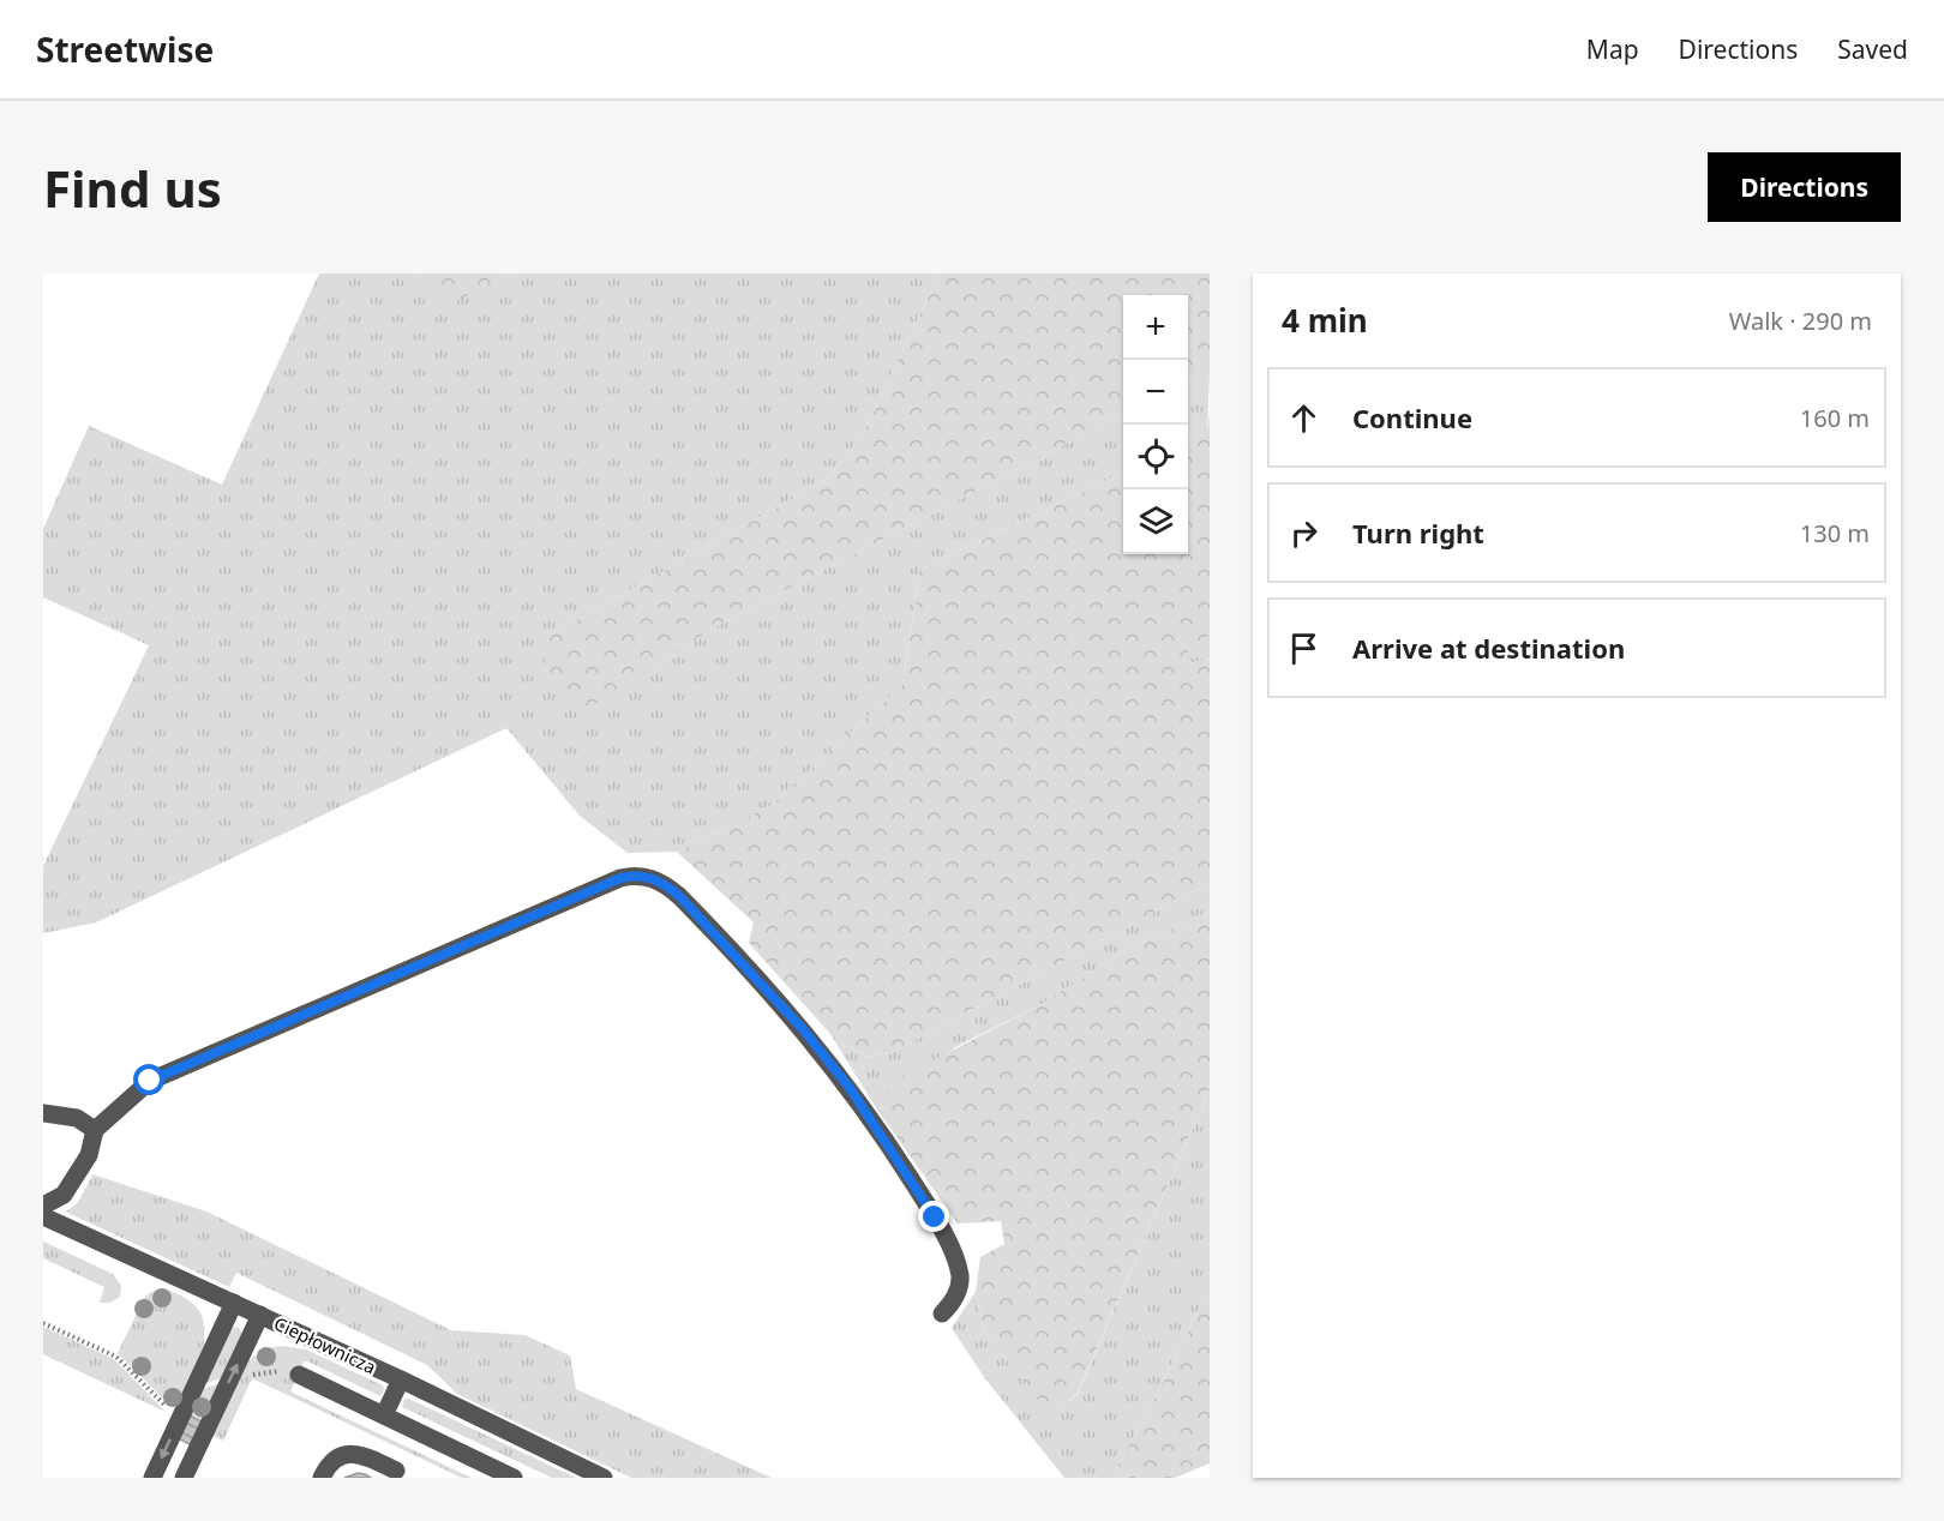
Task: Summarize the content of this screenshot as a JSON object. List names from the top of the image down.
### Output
{
  "streets": {
    "street": ["Ciepłownicza"]
  },
  "page": {
    "header": "Streetwise",
    "nav": ["Map", "Directions", "Saved"],
    "buttons": "Directions",
    "title": "Find us",
    "heading": ["4 min", "Walk · 290 m"],
    "map_buttons": ["+", "−"],
    "list": [
      ["Continue", "160 m"],
      ["Turn right", "130 m"],
      "Arrive at destination"
    ]
  }
}
